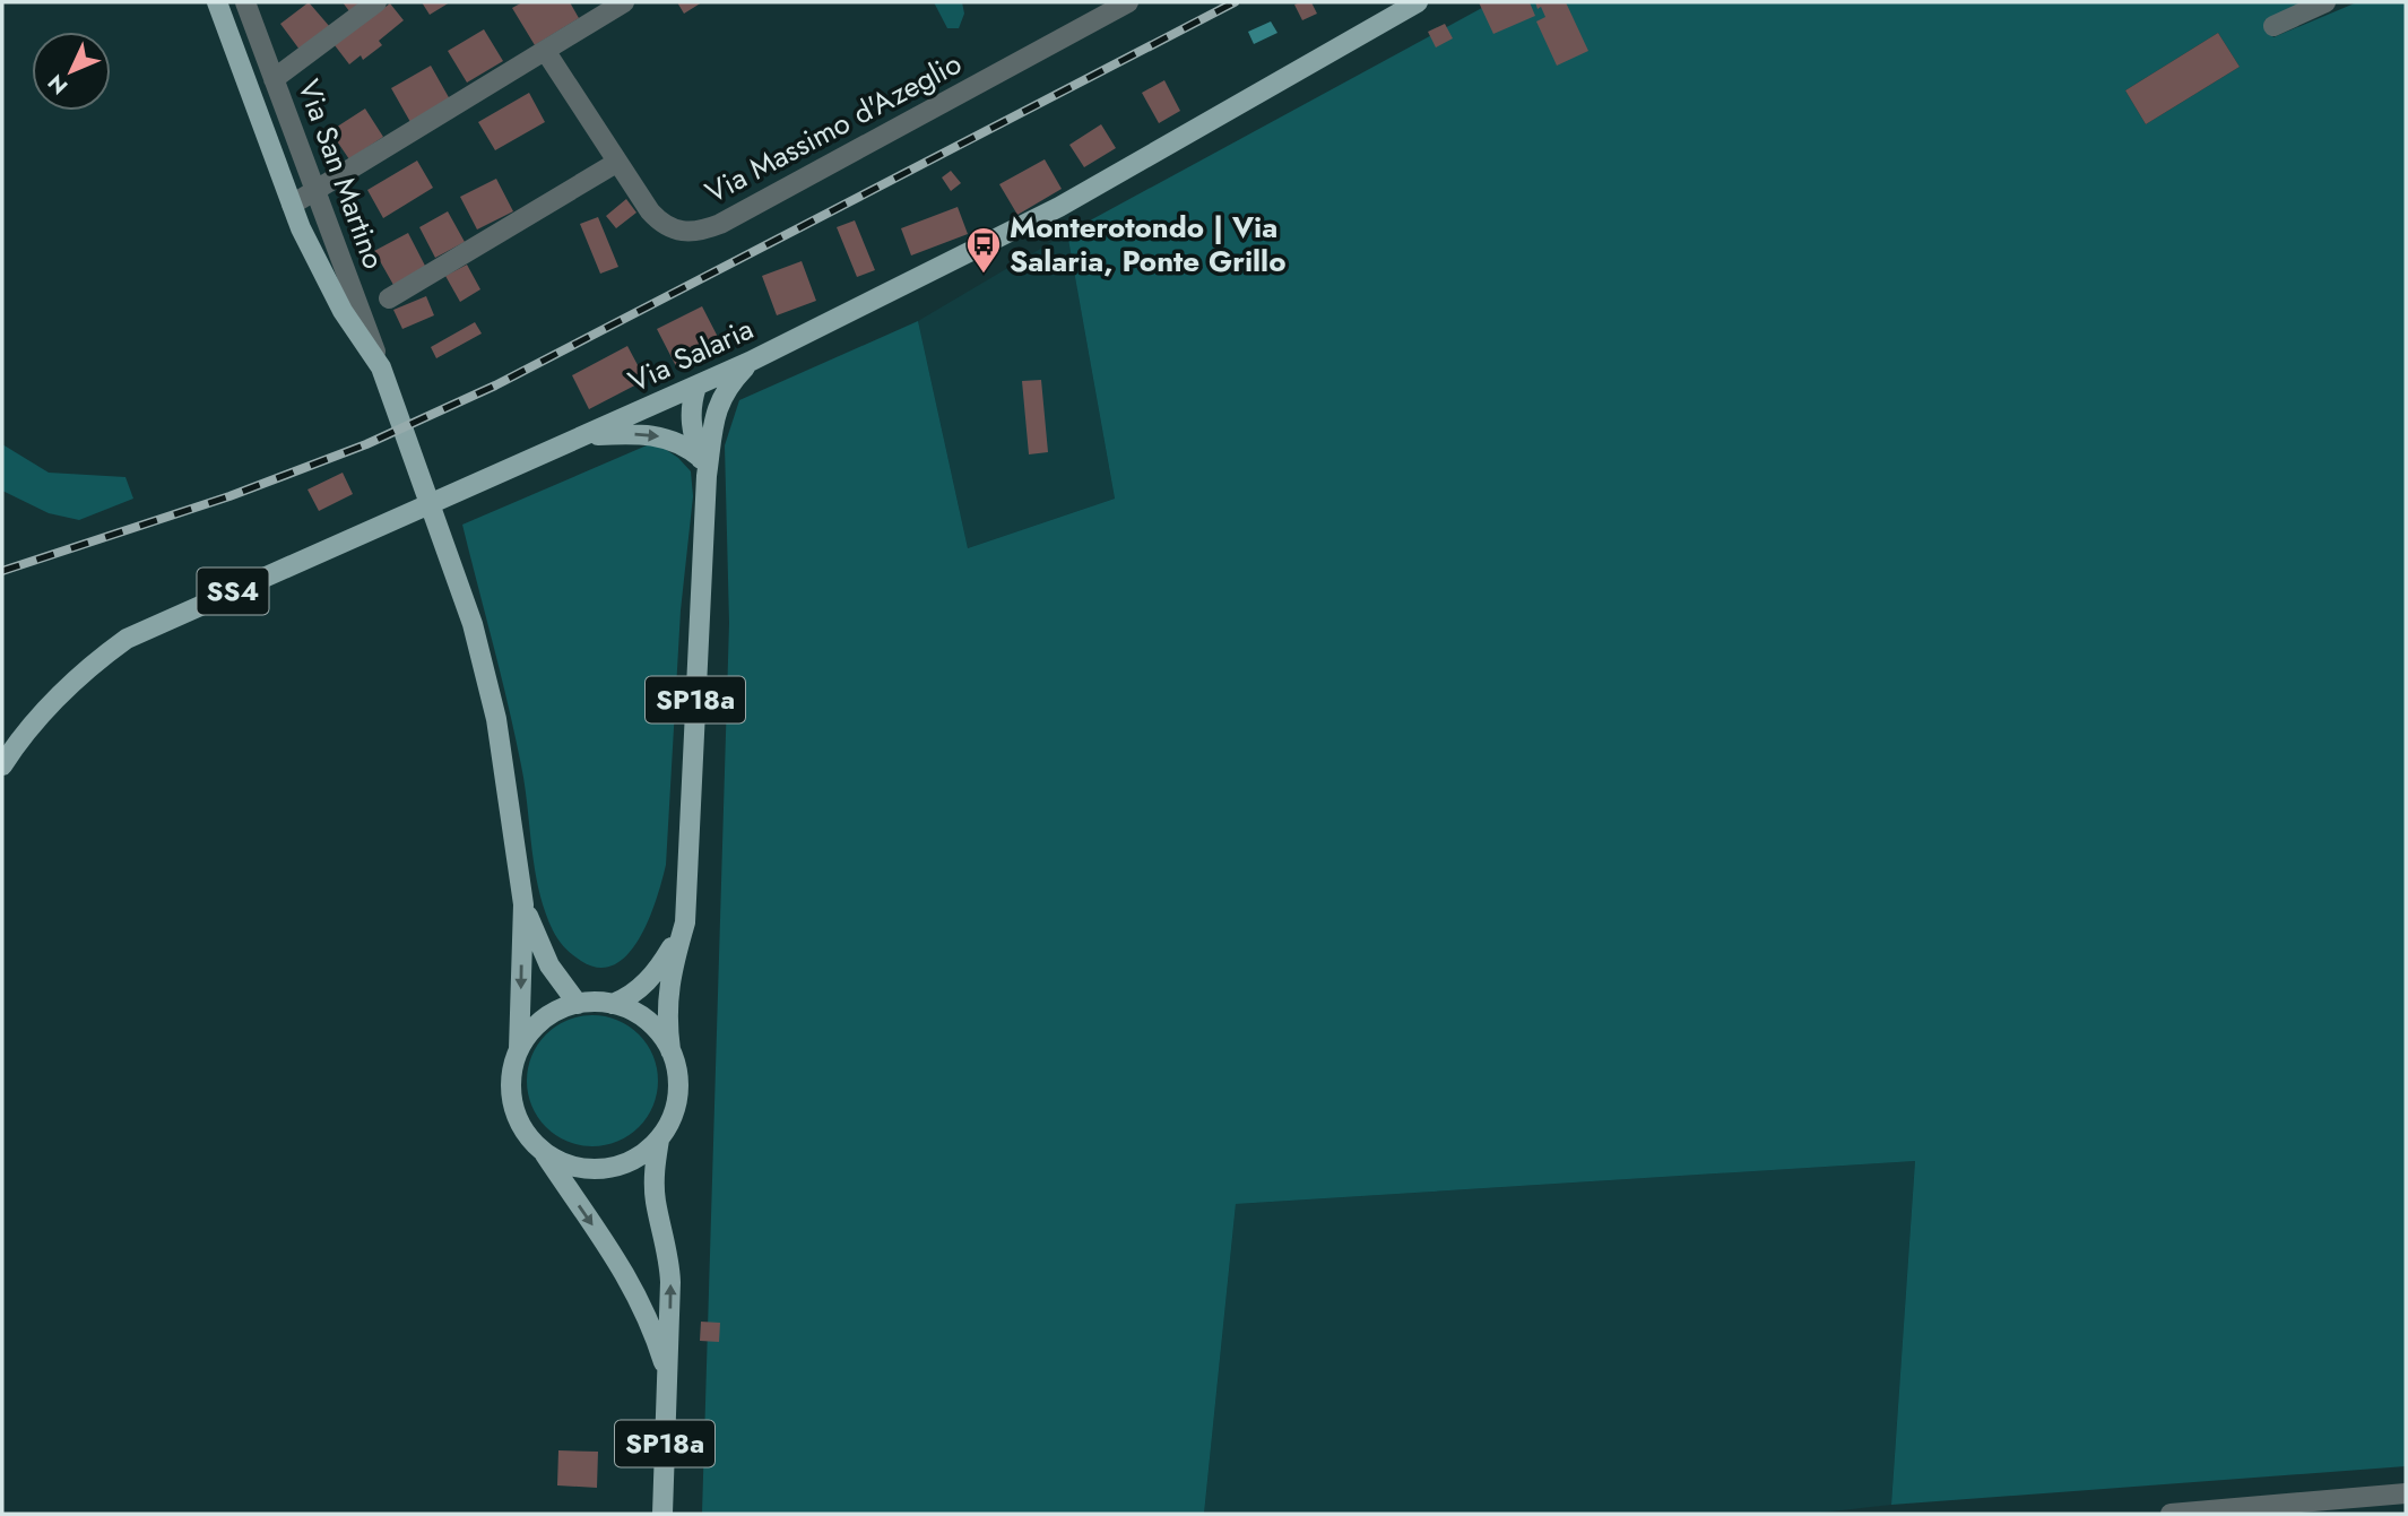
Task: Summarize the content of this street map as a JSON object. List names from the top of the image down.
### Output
{
  "streets": {
    "main road": ["Via Salaria", "SS4", "SP18a"],
    "street": ["Via Massimo d'Azeglio", "Via San Martino"]
  },
  "places": {
    "bus stop": ["Monterotondo | Via Salaria, Ponte Grillo"]
  },
  "north": "bottom left"
}
